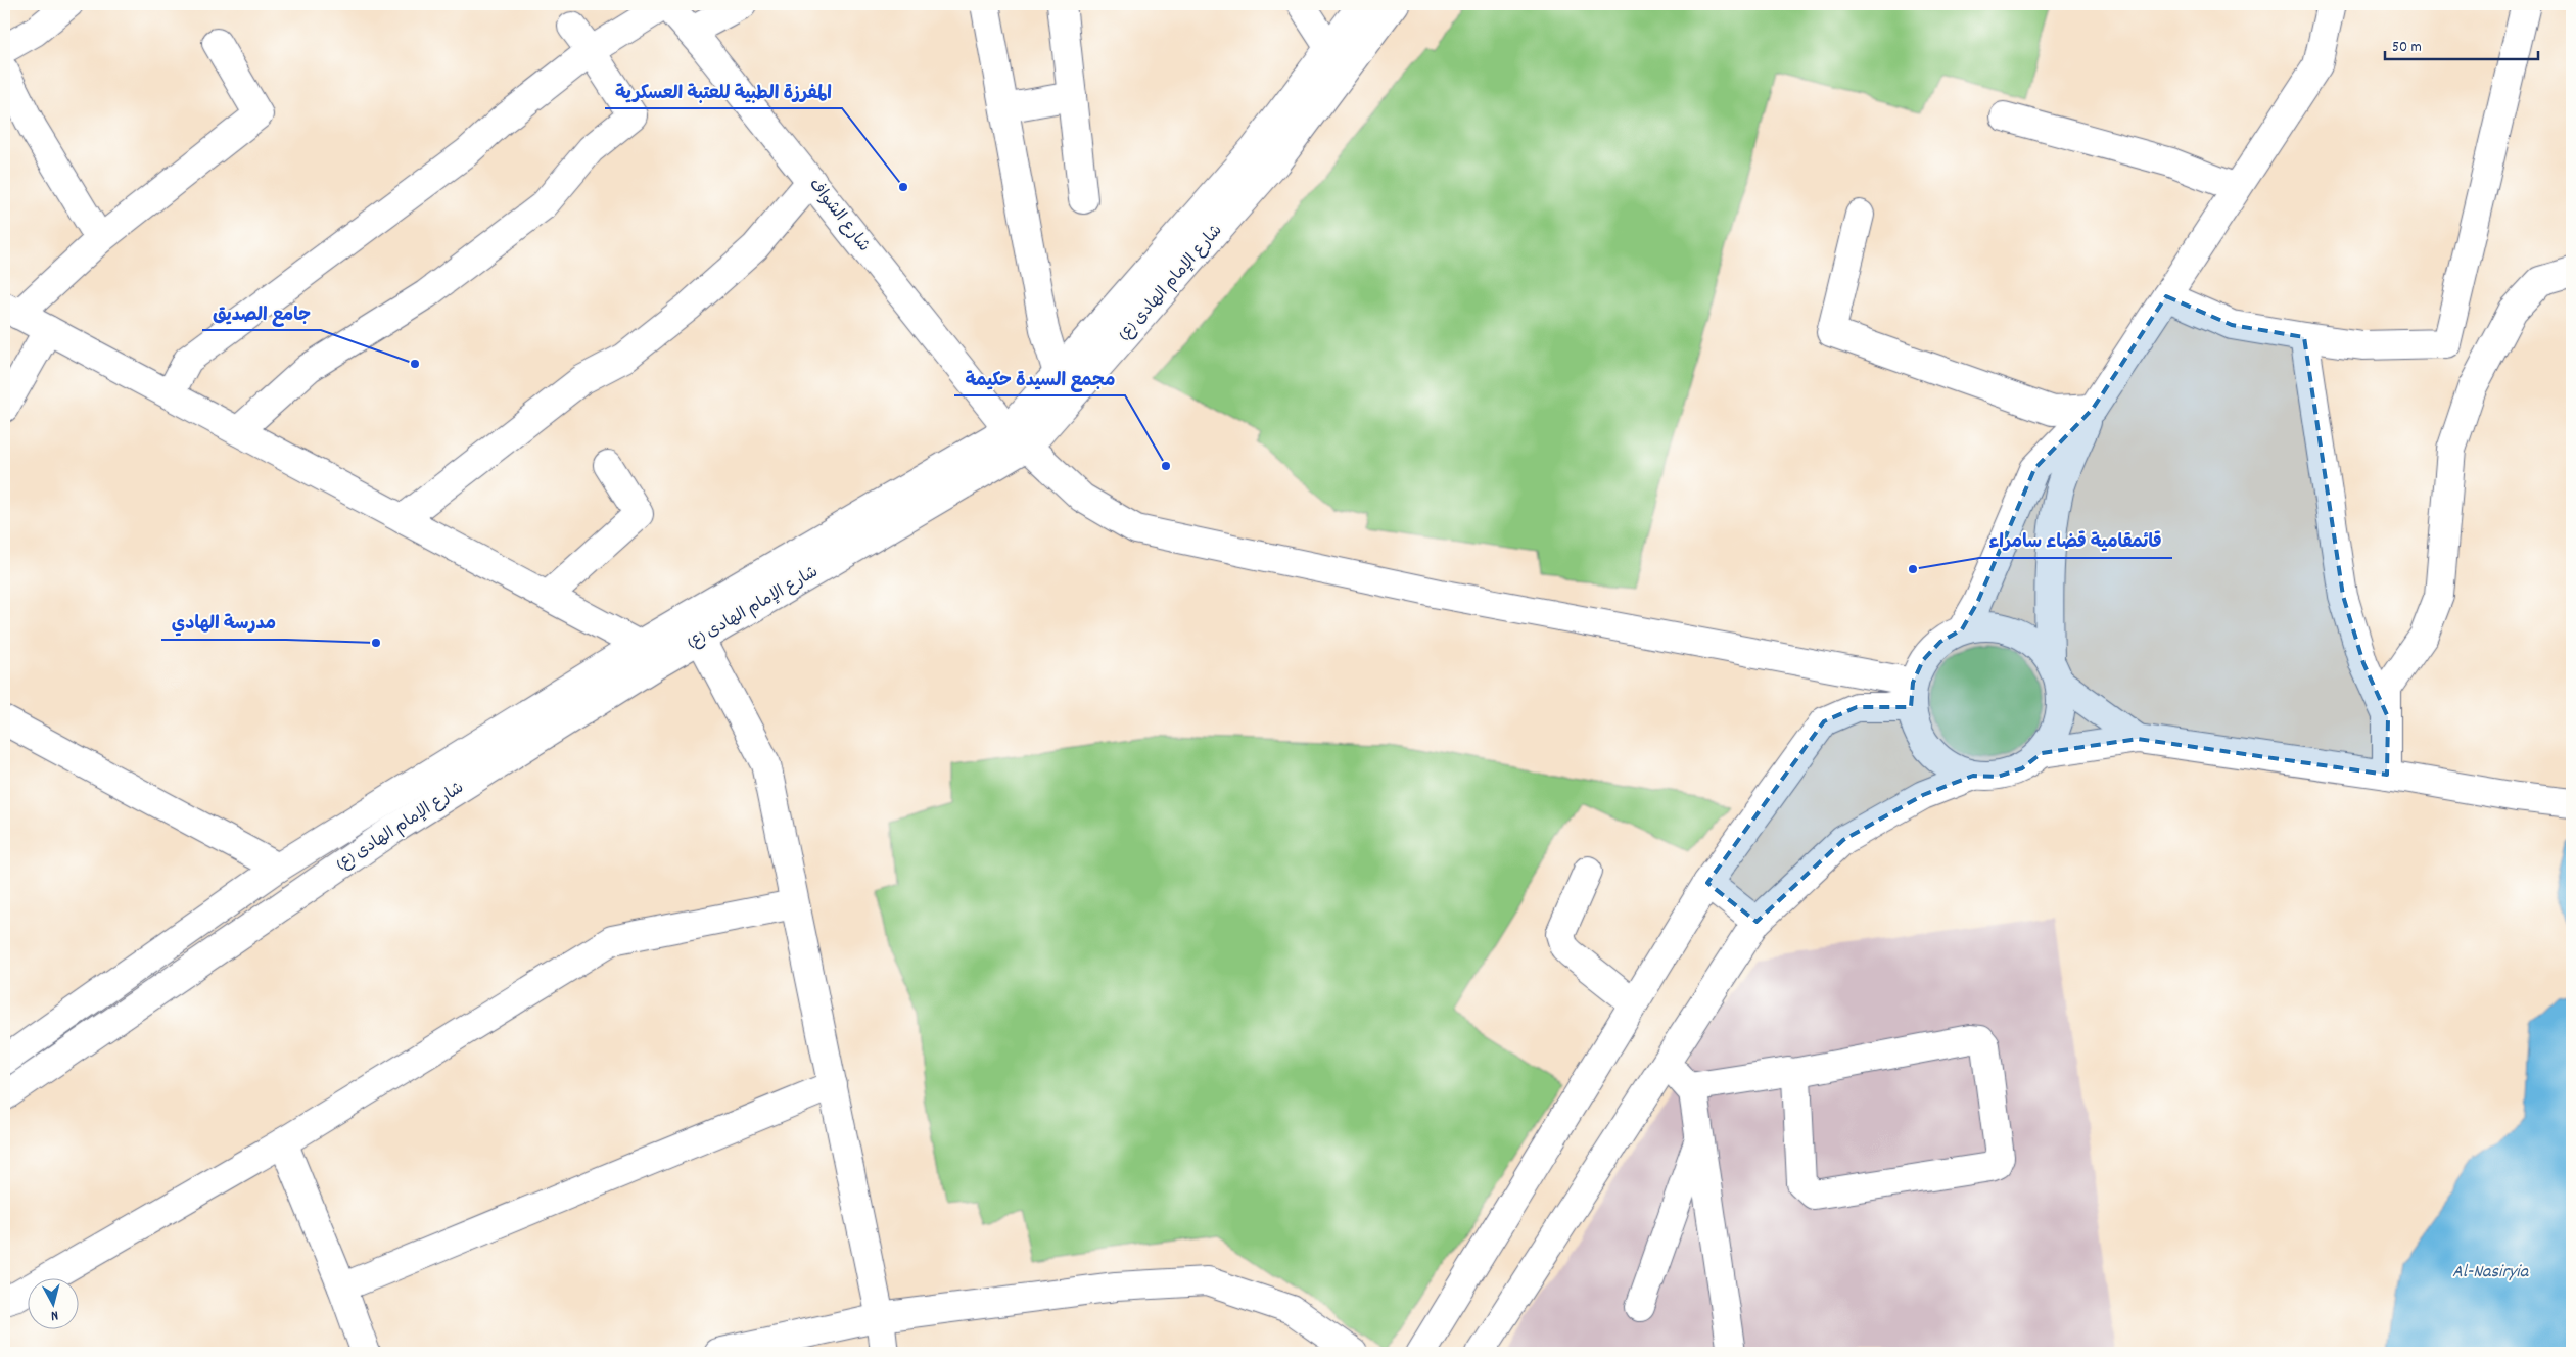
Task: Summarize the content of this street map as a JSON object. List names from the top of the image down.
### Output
{
  "streets": {
    "street": ["شارع الشواف", "شارع الإمام الهادی (ع)"]
  },
  "crossings": [
    ["شارع الشواف", "شارع الإمام الهادی (ع)"]
  ],
  "water": ["Al-Nasiryia"],
  "places": [
    "المفرزة الطبية للعتبة العسكرية",
    "جامع الصديق",
    "مجمع السيدة حكيمة",
    "قائمقامية قضاء سامراء",
    "مدرسة الهادي"
  ],
  "scale_bar": "50 m",
  "north": "bottom"
}
